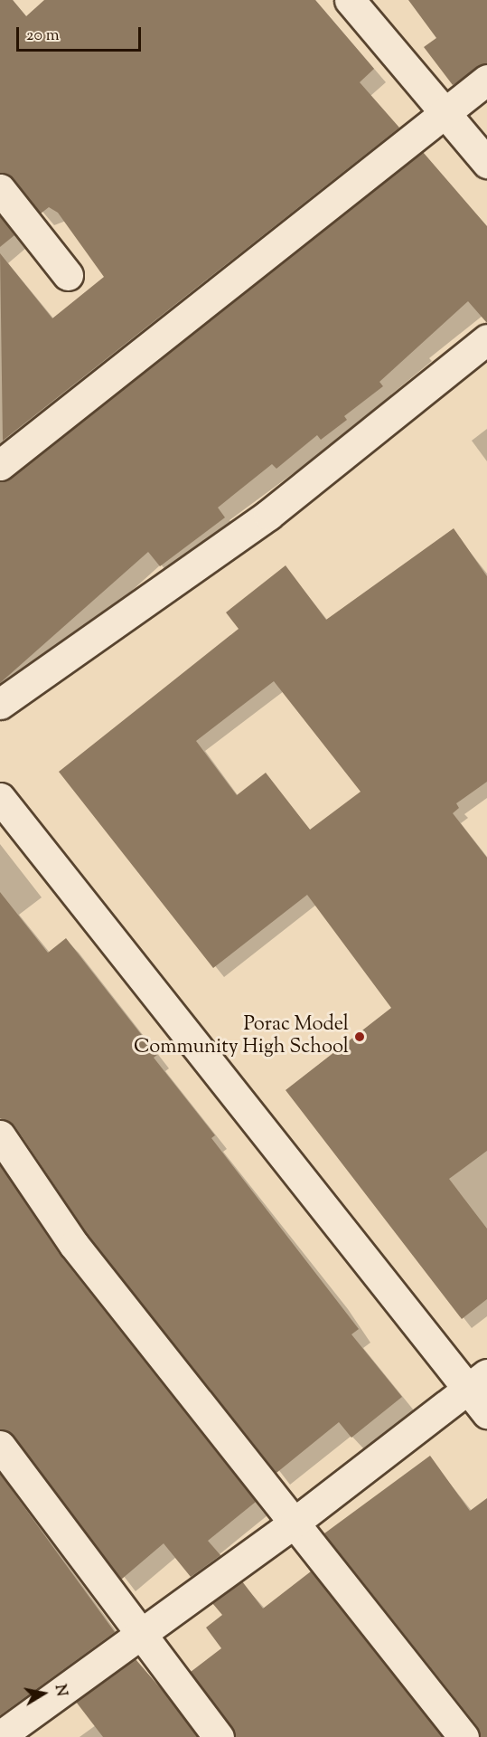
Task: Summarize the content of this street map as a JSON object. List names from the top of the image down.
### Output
{
  "places": ["Porac Model Community High School"],
  "scale_bar": "20 m",
  "north": "right"
}
